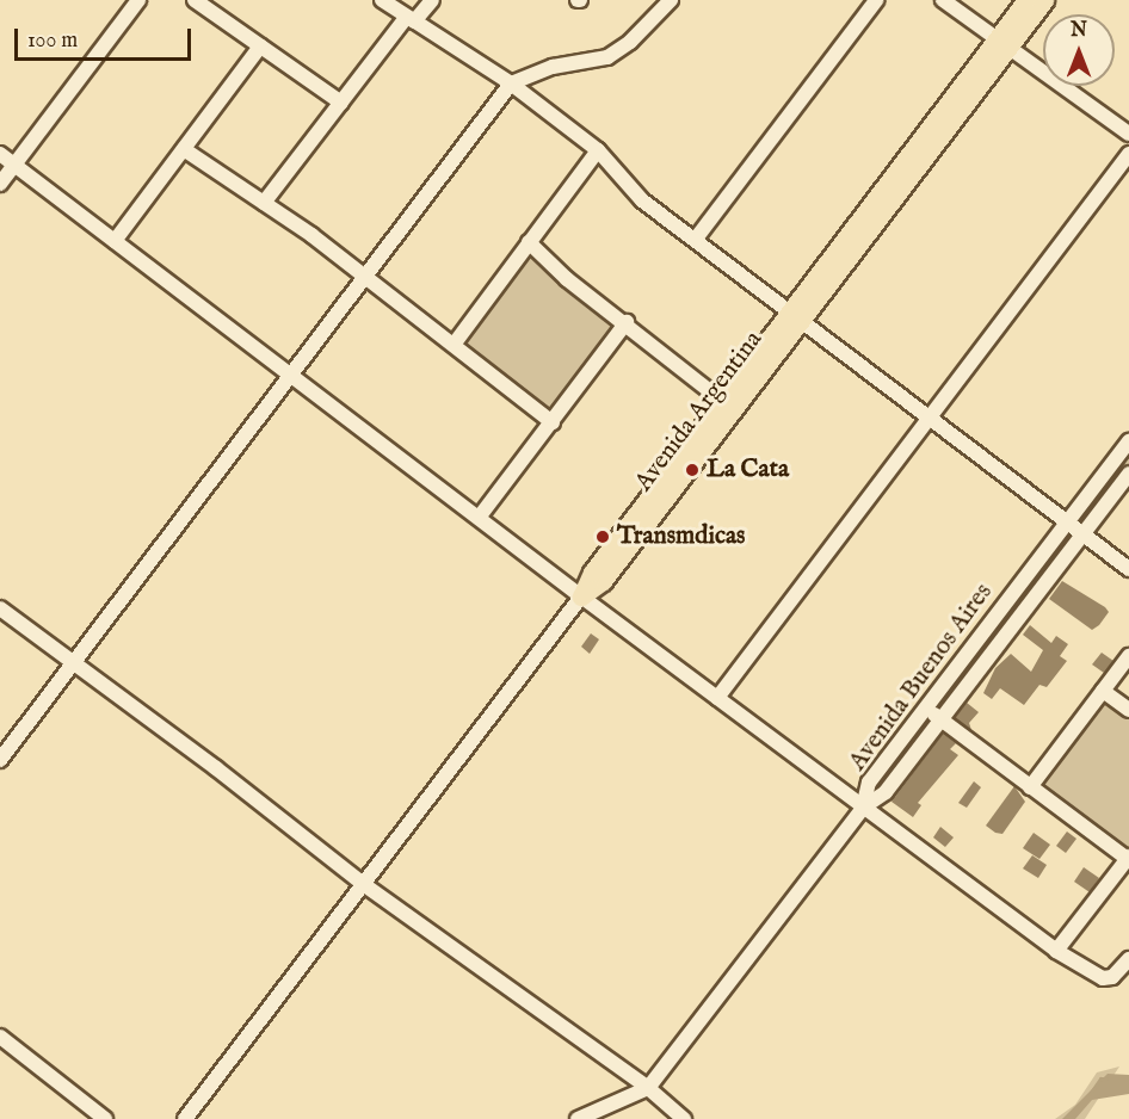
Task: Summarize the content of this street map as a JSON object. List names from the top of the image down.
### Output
{
  "streets": {
    "main road": ["Avenida Argentina"],
    "street": ["Avenida Buenos Aires"]
  },
  "places": ["La Cata", "Transmdicas"],
  "scale_bar": "100 m",
  "north": "top"
}
